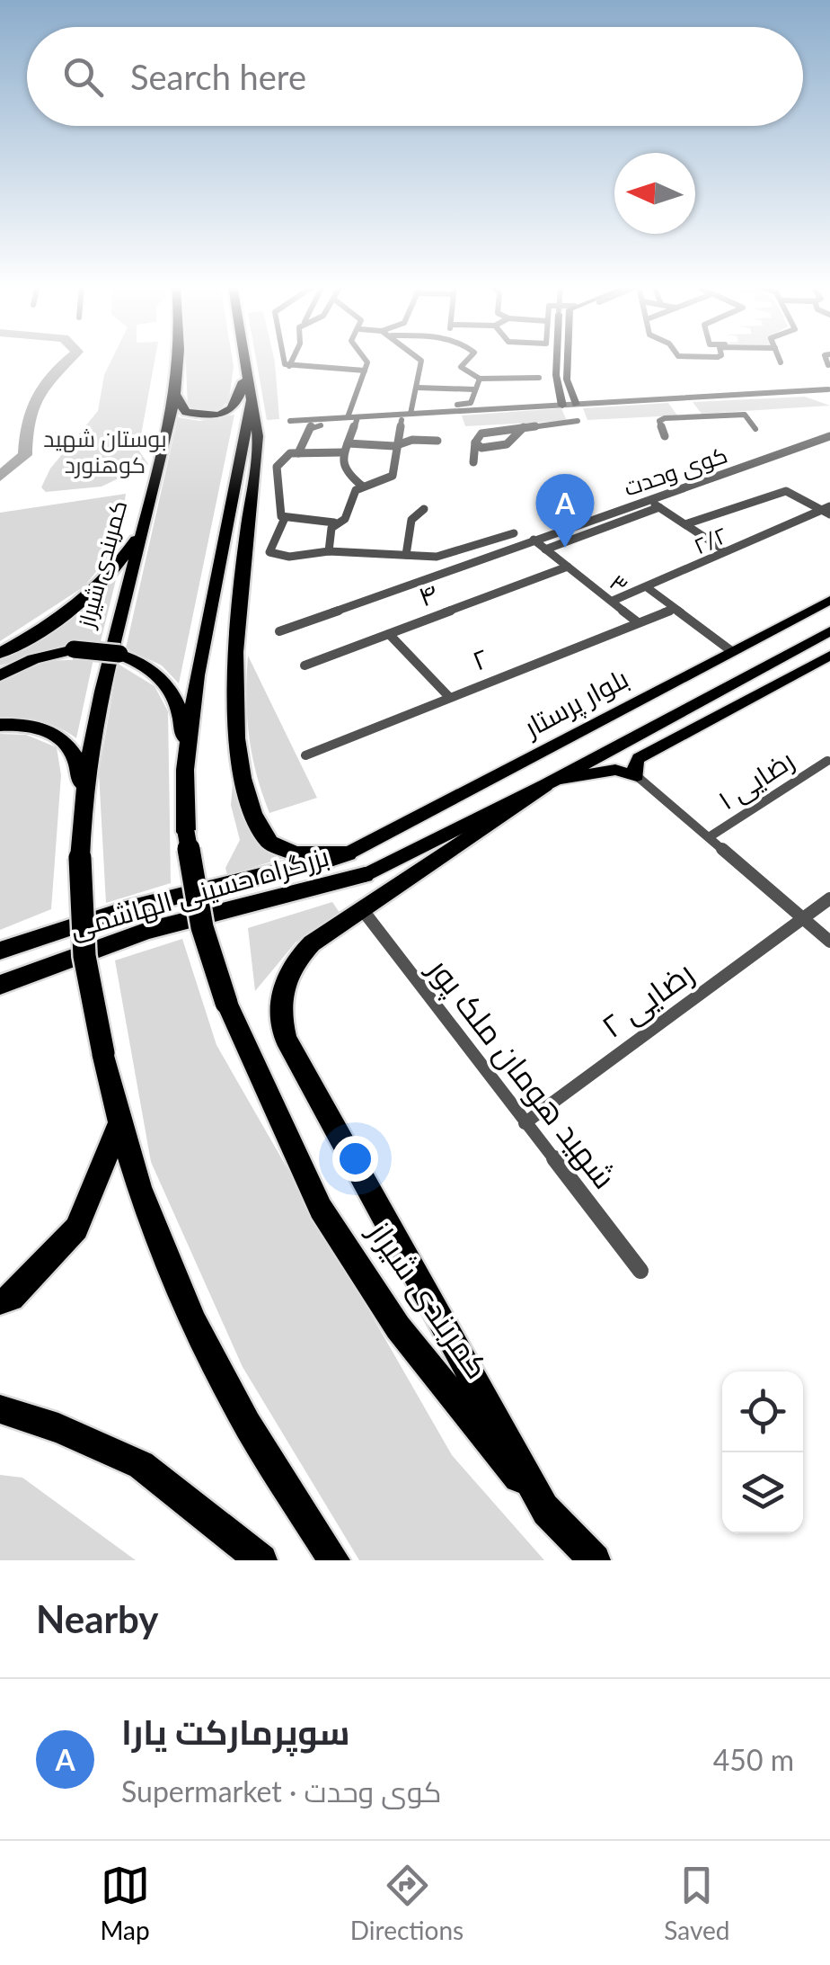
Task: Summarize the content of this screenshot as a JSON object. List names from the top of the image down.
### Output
{
  "streets": {
    "highway": ["کمربندی شیراز", "بزرگراه حسینی الهاشمی"],
    "main road": ["بلوار پرستار"],
    "street": [
      "کوی وحدت",
      "۲/۲",
      "۳",
      "۴",
      "۲",
      "رضایی ۱",
      "رضایی ۲",
      "شهید هومان ملک پور"
    ]
  },
  "crossings": [
    ["کوی وحدت", "۳"],
    ["۲/۲", "۳"],
    ["۳", "۴"],
    ["۳", "۲"],
    ["بلوار پرستار", "بزرگراه حسینی الهاشمی"],
    ["رضایی ۲", "شهید هومان ملک پور"]
  ],
  "parks": ["بوستان شهید کوهنورد"],
  "north": "left",
  "page": {
    "search": "Search here",
    "pins": "A",
    "heading": "Nearby",
    "list": [
      {
        "mark": "A",
        "name": "سوپرمارکت یارا",
        "note": "Supermarket · کوی وحدت",
        "value": "450 m"
      }
    ],
    "nav": ["Map", "Directions", "Saved"]
  }
}
